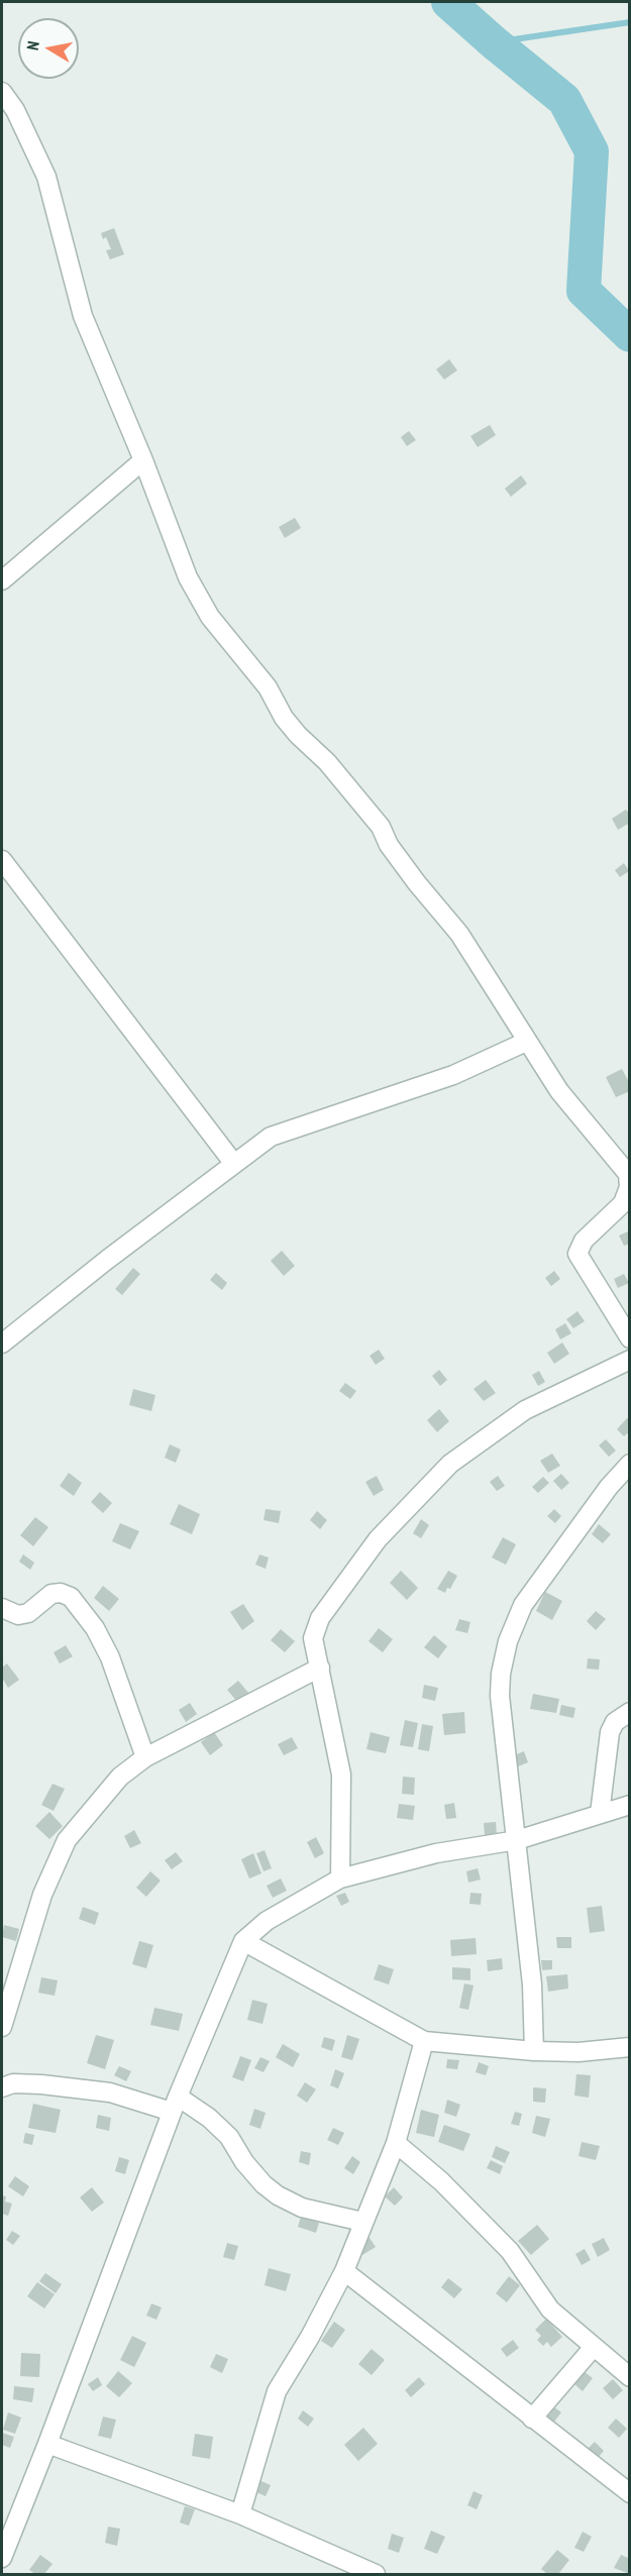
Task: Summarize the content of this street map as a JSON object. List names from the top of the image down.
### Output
{
  "north": "left"
}
